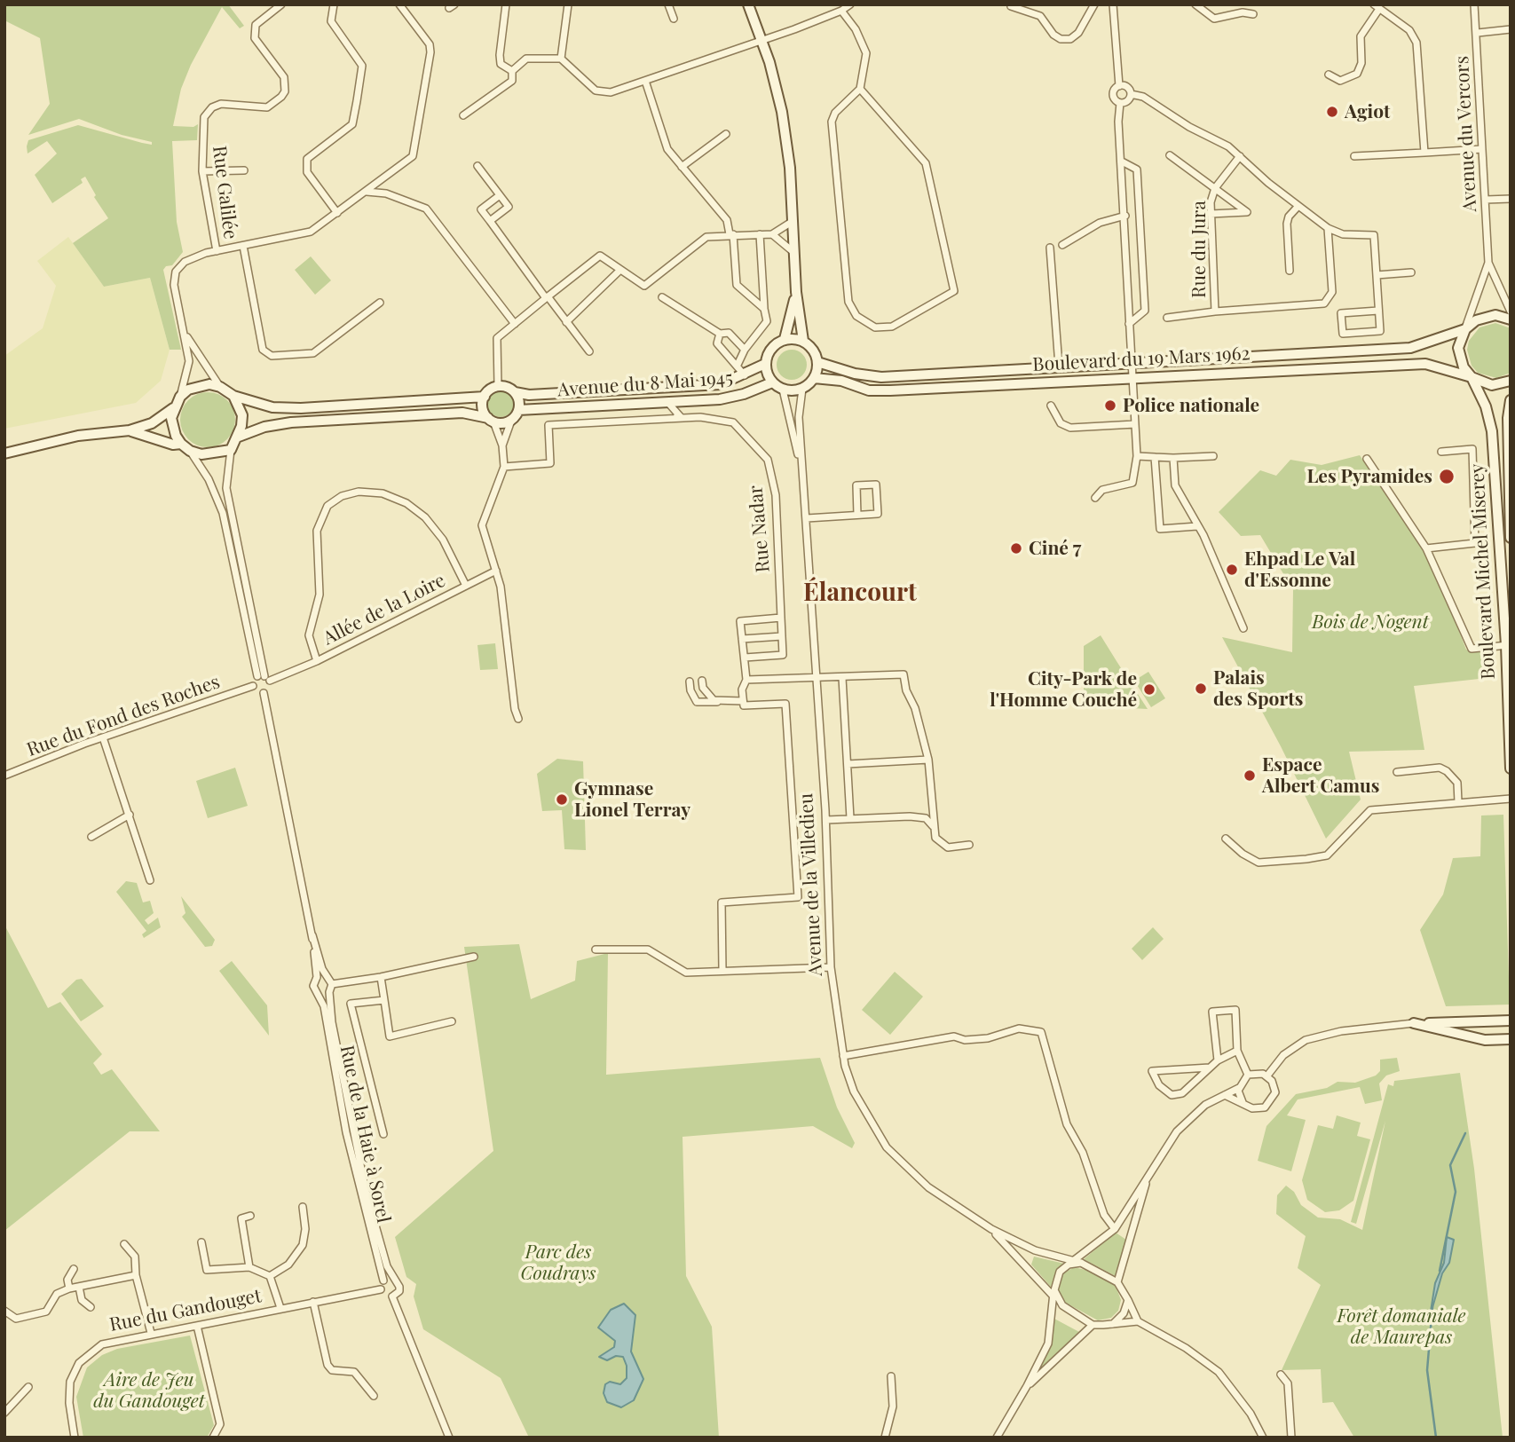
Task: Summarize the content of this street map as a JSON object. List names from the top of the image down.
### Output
{
  "streets": {
    "street": [
      "Avenue du Vercors",
      "Rue Galilée",
      "Rue du Jura",
      "Boulevard du 19 Mars 1962",
      "Avenue du 8 Mai 1945",
      "Rue Nadar",
      "Boulevard Michel Miserey",
      "Allée de la Loire",
      "Rue du Fond des Roches",
      "Avenue de la Villedieu",
      "Rue de la Haie à Sorel",
      "Rue du Gandouget"
    ]
  },
  "crossings": [
    ["Avenue du Vercors", "Boulevard du 19 Mars 1962"],
    ["Avenue du Vercors", "Boulevard Michel Miserey"],
    ["Boulevard du 19 Mars 1962", "Avenue du 8 Mai 1945"],
    ["Boulevard du 19 Mars 1962", "Boulevard Michel Miserey"],
    ["Boulevard du 19 Mars 1962", "Avenue de la Villedieu"],
    ["Avenue du 8 Mai 1945", "Avenue de la Villedieu"],
    ["Rue de la Haie à Sorel", "Rue du Gandouget"]
  ],
  "districts": ["Élancourt"],
  "parks": [
    "Bois de Nogent",
    "Parc des Coudrays",
    "Forêt domaniale de Maurepas",
    "Aire de Jeu du Gandouget"
  ],
  "places": [
    "Agiot",
    "Police nationale",
    "Les Pyramides",
    "Ciné 7",
    "Ehpad Le Val d'Essonne",
    "Palais des Sports",
    "City-Park de l'Homme Couché",
    "Espace Albert Camus",
    "Gymnase Lionel Terray"
  ]
}
